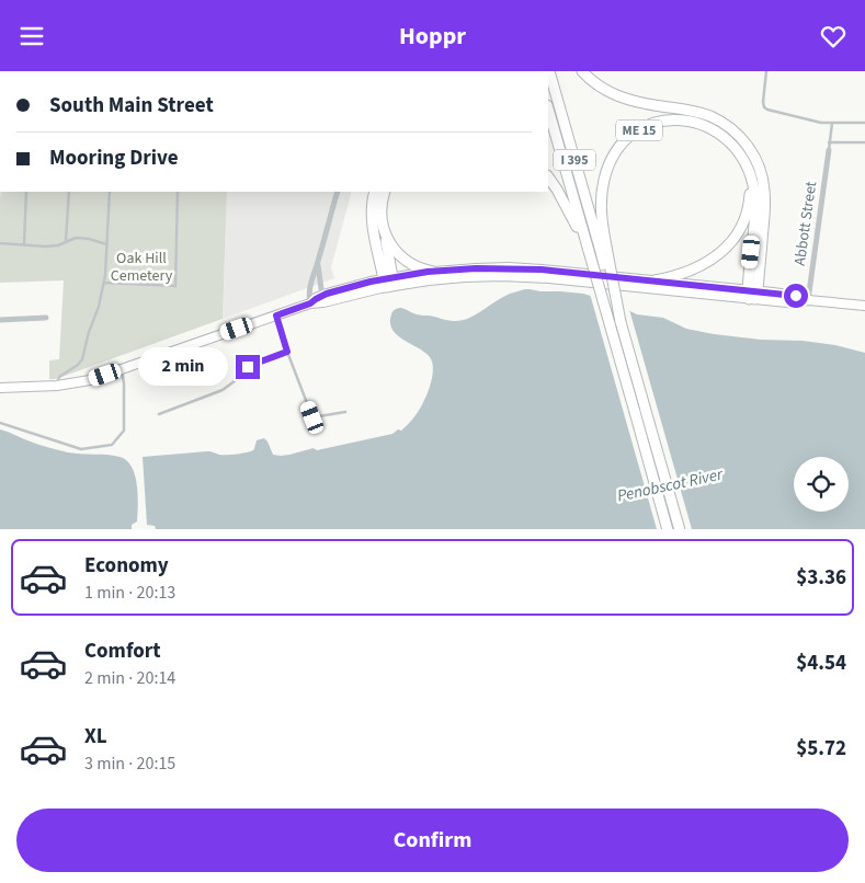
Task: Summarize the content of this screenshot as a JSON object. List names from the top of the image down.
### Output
{
  "streets": {
    "highway": ["ME 15", "I 395"],
    "street": ["Abbott Street"]
  },
  "crossings": [
    ["ME 15", "I 395"]
  ],
  "water": ["Penobscot River"],
  "parks": ["Oak Hill Cemetery"],
  "page": {
    "header": "Hoppr",
    "banner": ["South Main Street", "Mooring Drive"],
    "bubble": "2 min",
    "list": [
      {
        "name": "Economy",
        "note": "1 min · 20:13",
        "value": "$3.36"
      },
      {
        "name": "Comfort",
        "note": "2 min · 20:14",
        "value": "$4.54"
      },
      {
        "name": "XL",
        "note": "3 min · 20:15",
        "value": "$5.72"
      }
    ],
    "buttons": "Confirm"
  }
}
